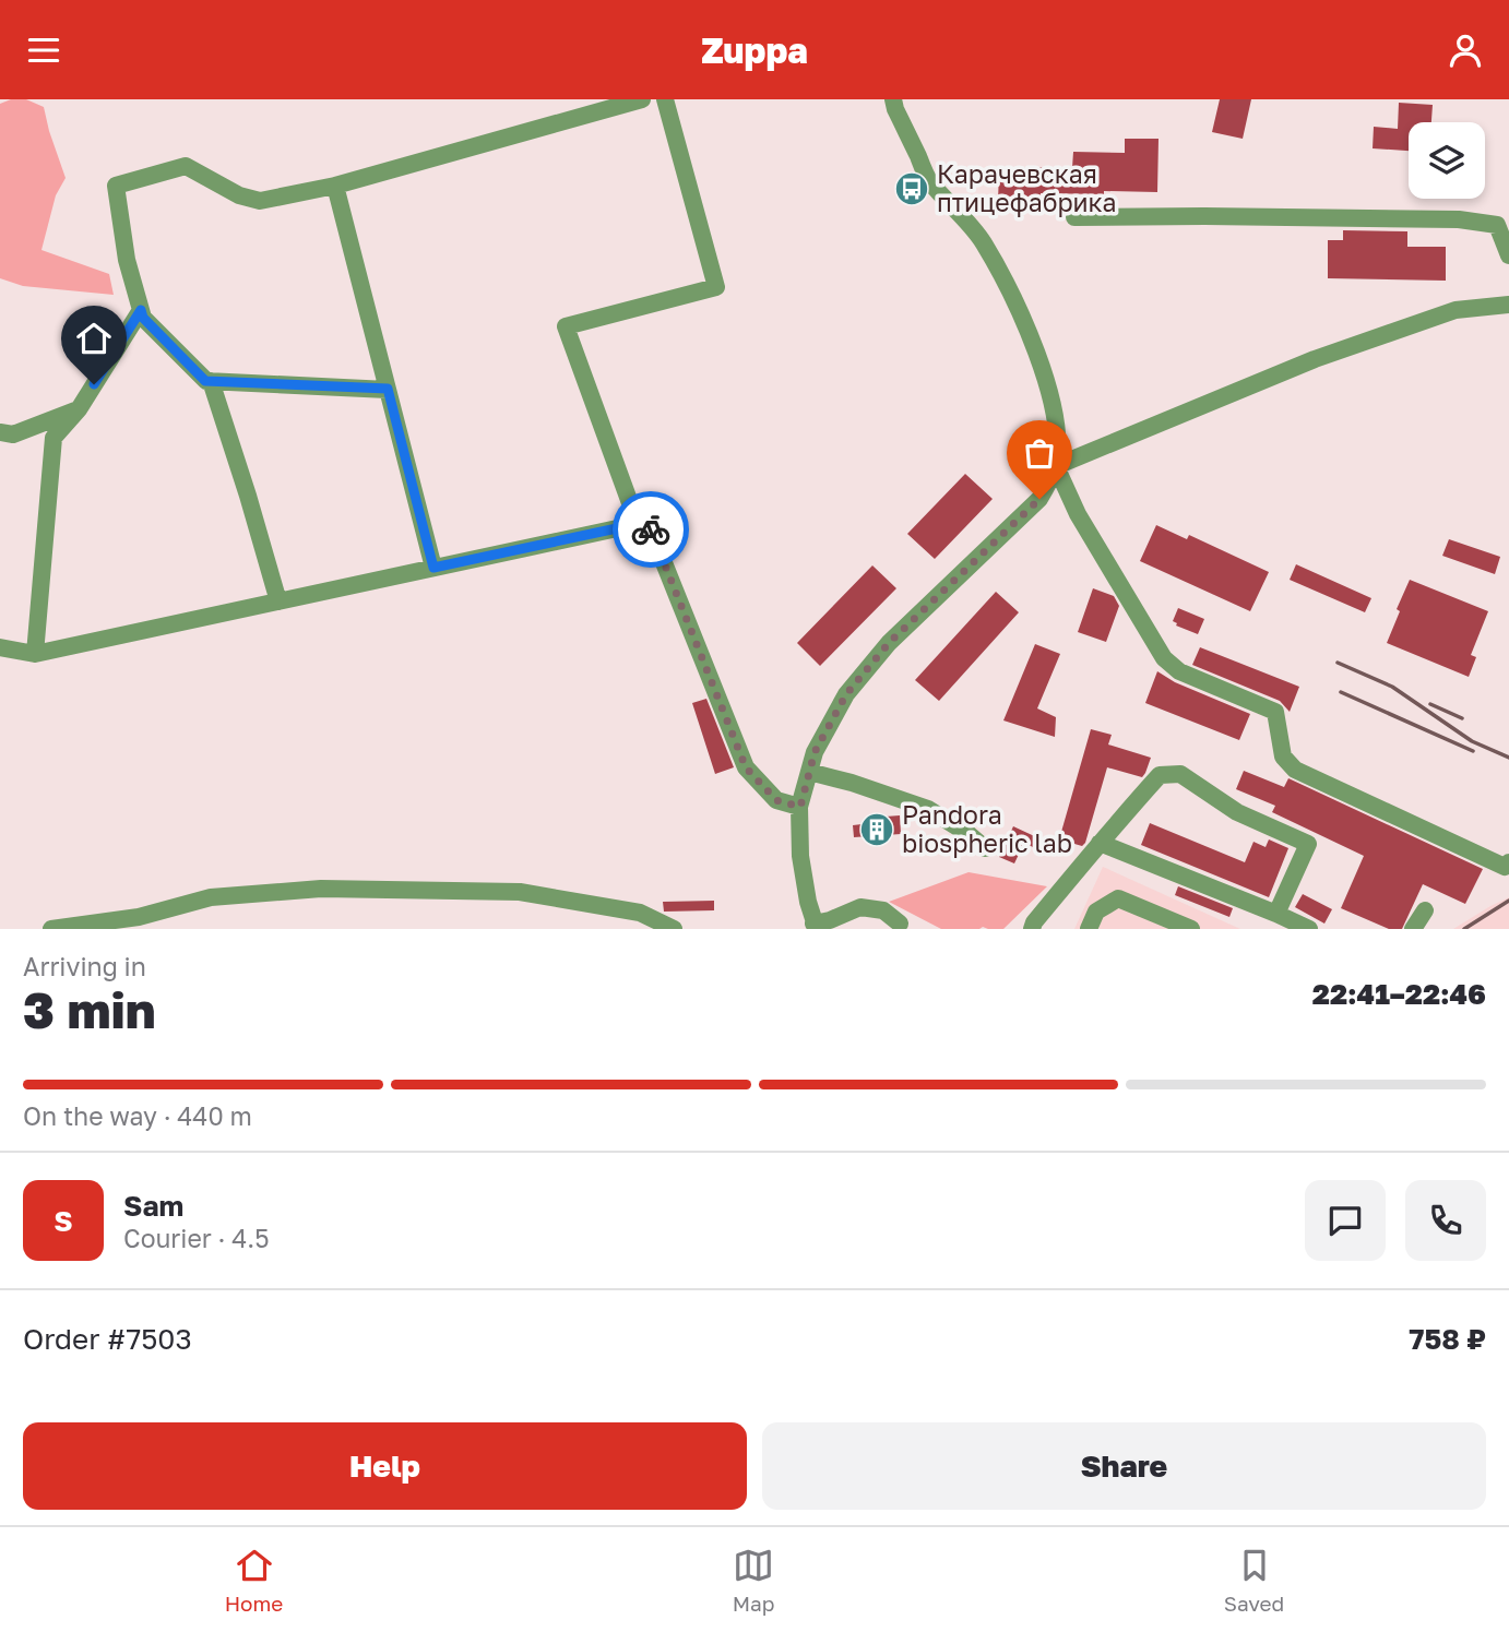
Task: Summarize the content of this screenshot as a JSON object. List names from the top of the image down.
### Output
{
  "places": {
    "bus stop": ["Карачевская птицефабрика"],
    "building": ["Pandora biospheric lab"]
  },
  "page": {
    "header": "Zuppa",
    "heading": ["3 min", "Arriving in", "22:41–22:46"],
    "panel": [
      "Sam",
      "Courier · 4.5",
      "Order #7503",
      "758 ₽"
    ],
    "bar": "On the way · 440 m",
    "round": "S",
    "buttons": ["Help", "Share"],
    "tabs": ["Home", "Map", "Saved"]
  }
}
